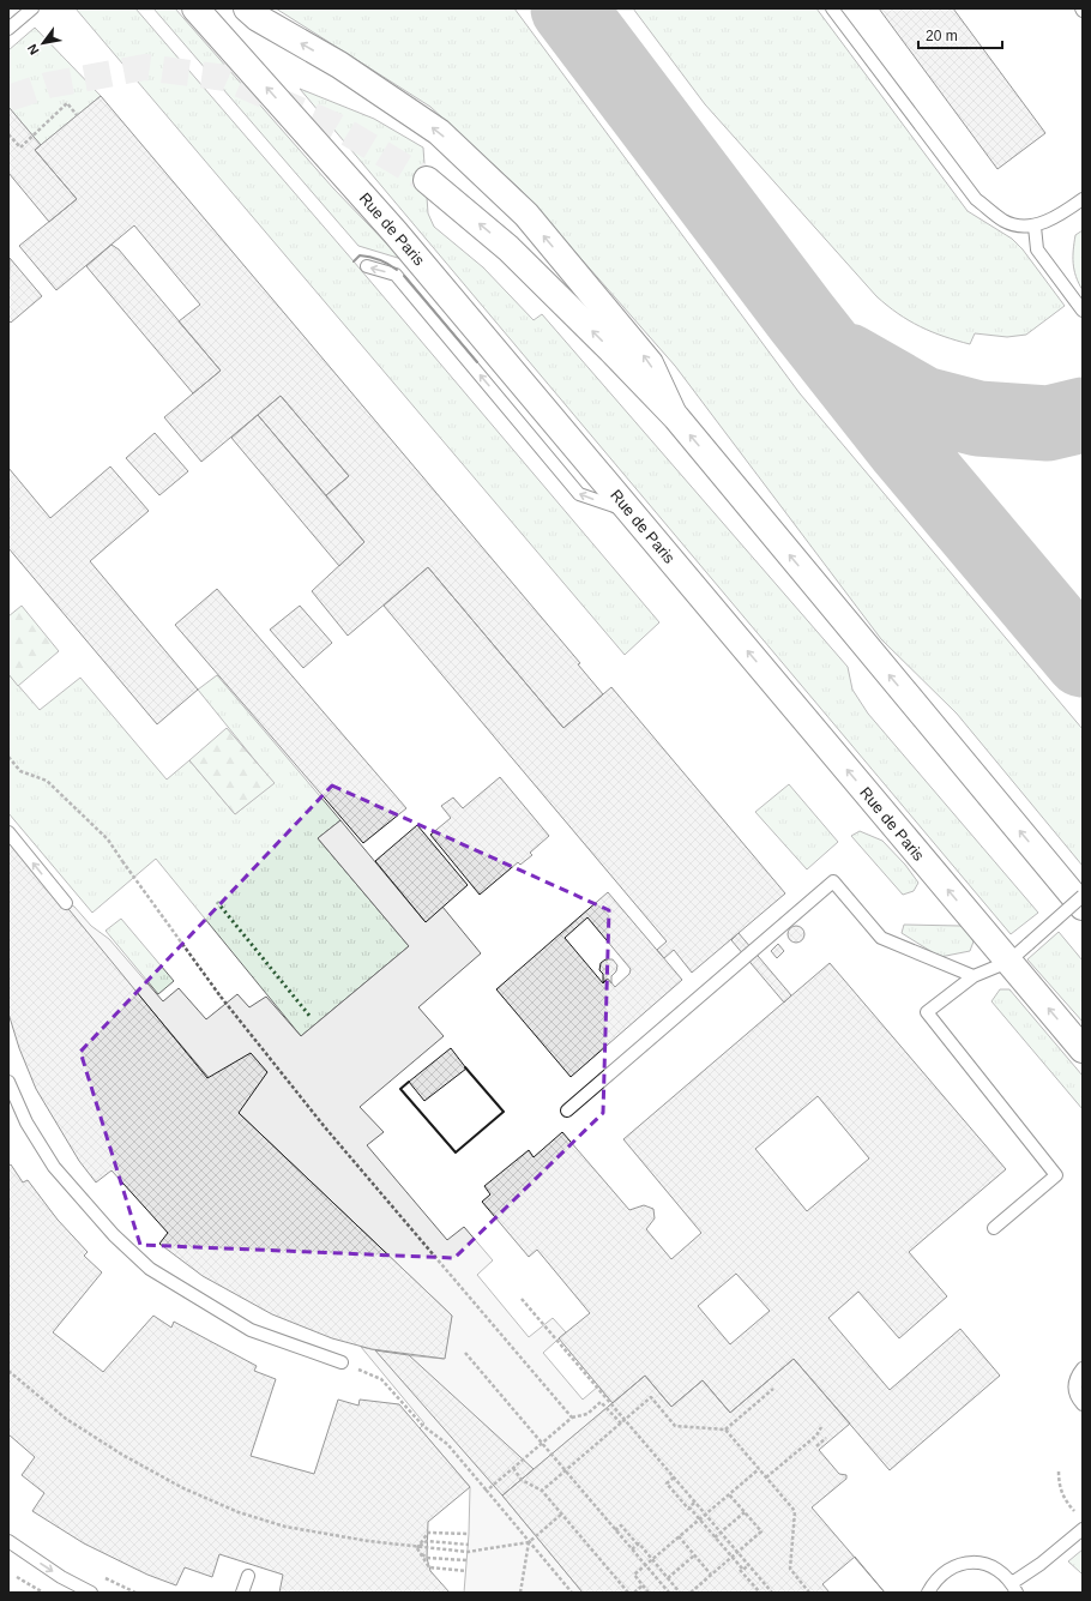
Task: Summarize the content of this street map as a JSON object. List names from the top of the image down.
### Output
{
  "streets": {
    "street": ["Rue de Paris"]
  },
  "scale_bar": "20 m",
  "north": "bottom left"
}
